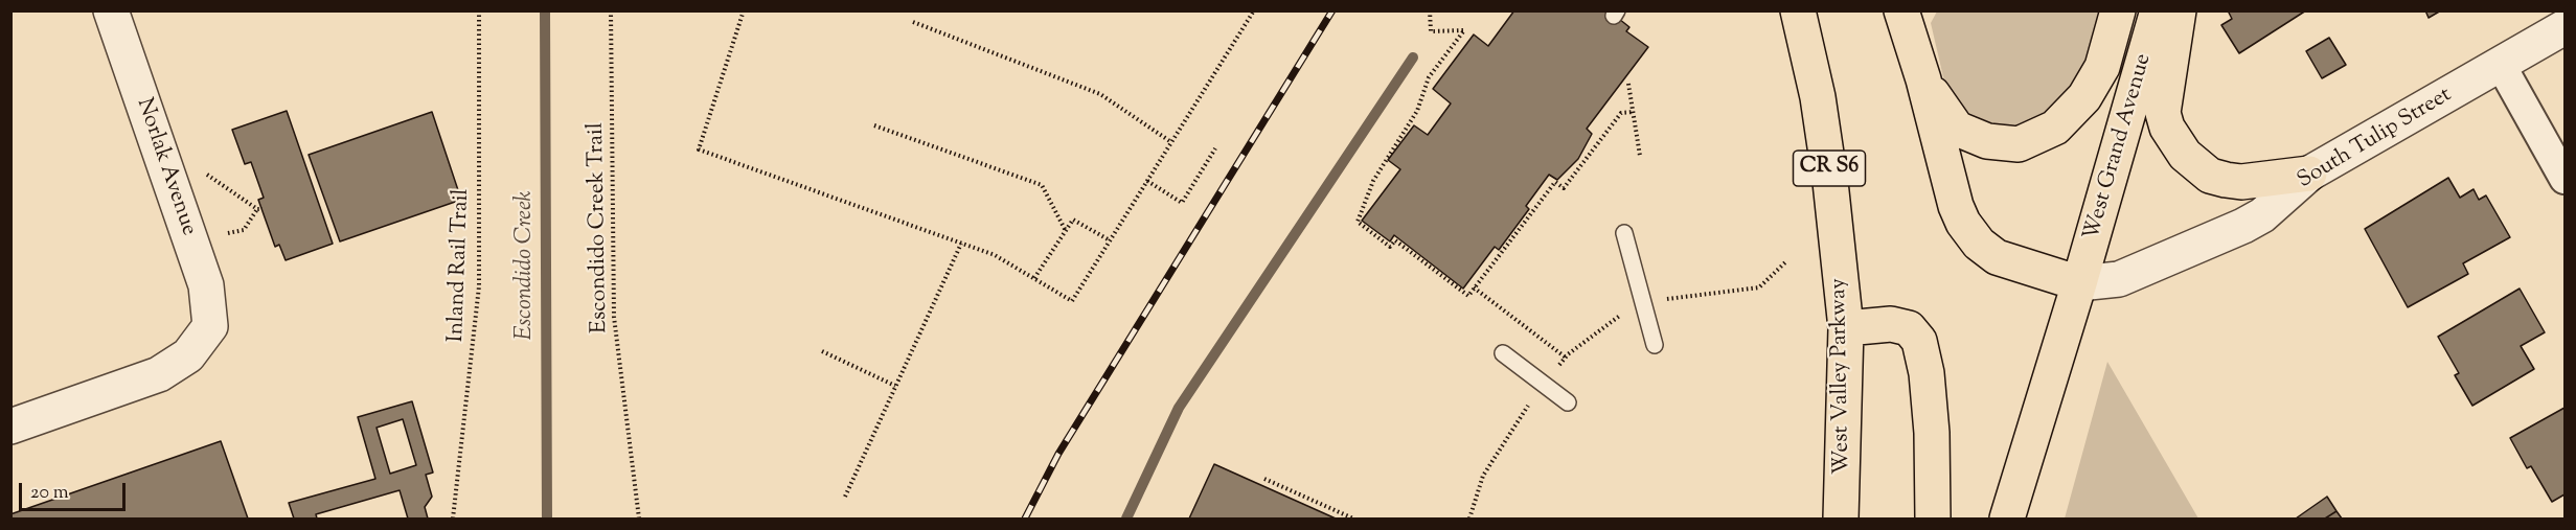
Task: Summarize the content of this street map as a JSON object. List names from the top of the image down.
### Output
{
  "streets": {
    "main road": ["West Grand Avenue", "CR S6", "West Valley Parkway"],
    "street": ["South Tulip Street", "Norlak Avenue"],
    "path": ["Escondido Creek Trail", "Inland Rail Trail"]
  },
  "crossings": [
    ["South Tulip Street", "West Grand Avenue"]
  ],
  "water": ["Escondido Creek"],
  "scale_bar": "20 m"
}
